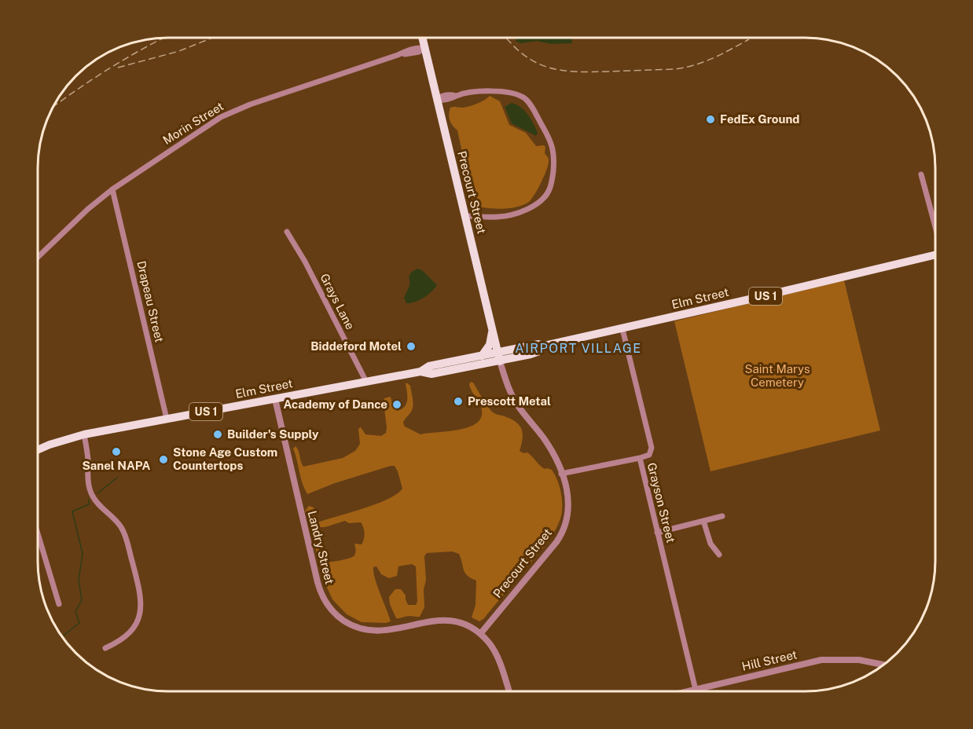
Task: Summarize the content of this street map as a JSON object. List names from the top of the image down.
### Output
{
  "streets": {
    "main road": ["Precourt Street", "US 1", "Elm Street"],
    "street": [
      "Morin Street",
      "Drapeau Street",
      "Grays Lane",
      "Grayson Street",
      "Landry Street",
      "Hill Street"
    ]
  },
  "crossings": [
    ["Morin Street", "Precourt Street"],
    ["Morin Street", "Drapeau Street"],
    ["Precourt Street", "Elm Street"],
    ["Precourt Street", "Landry Street"],
    ["Elm Street", "Drapeau Street"],
    ["Elm Street", "Grays Lane"],
    ["Elm Street", "Grayson Street"],
    ["Elm Street", "Landry Street"],
    ["Grayson Street", "Hill Street"]
  ],
  "districts": ["AIRPORT VILLAGE"],
  "parks": ["Saint Marys Cemetery"],
  "places": [
    "FedEx Ground",
    "Biddeford Motel",
    "Prescott Metal",
    "Academy of Dance",
    "Builder's Supply",
    "Sanel NAPA",
    "Stone Age Custom Countertops"
  ]
}
